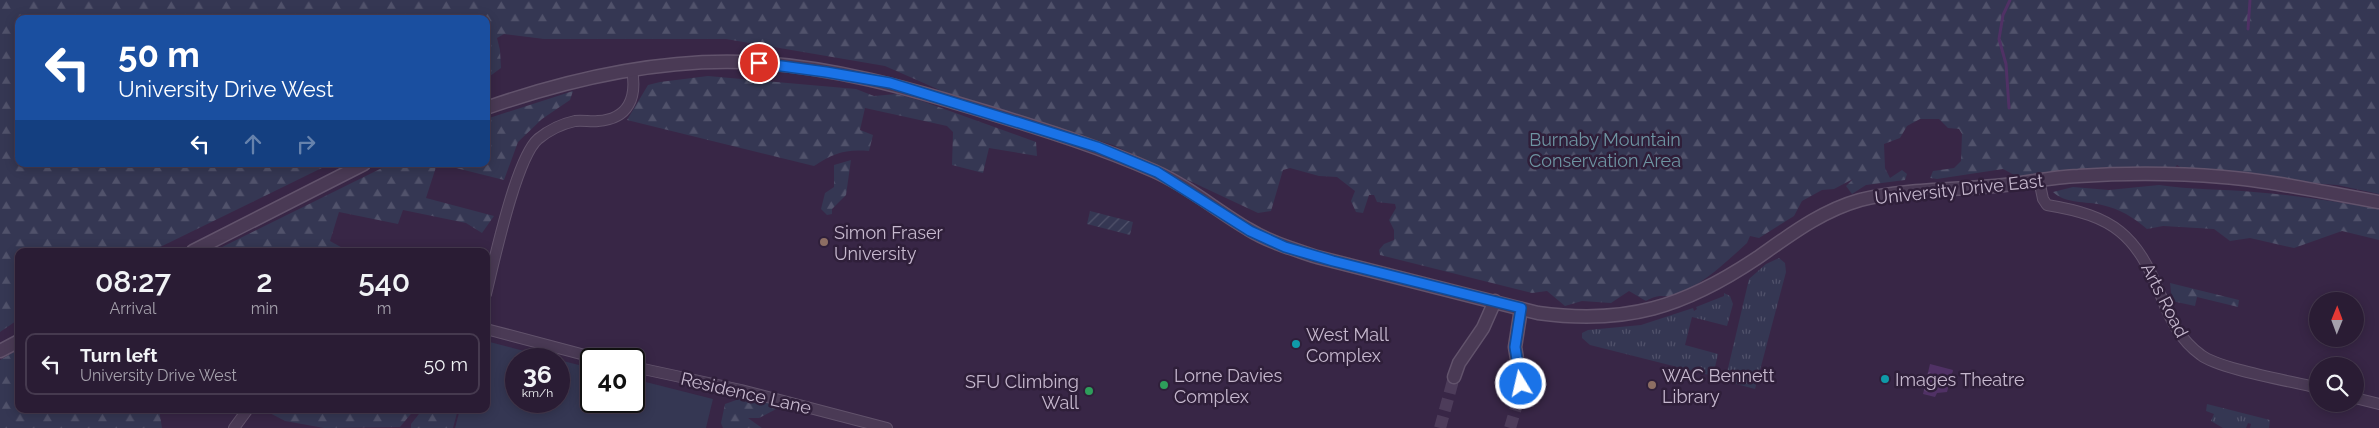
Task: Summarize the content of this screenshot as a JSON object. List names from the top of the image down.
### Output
{
  "streets": {
    "street": ["University Drive East", "Arts Road", "Residence Lane"]
  },
  "crossings": [
    ["University Drive East", "Arts Road"]
  ],
  "parks": ["Burnaby Mountain Conservation Area"],
  "places": [
    "Simon Fraser University",
    "West Mall Complex",
    "Images Theatre",
    "Lorne Davies Complex",
    "WAC Bennett Library",
    "SFU Climbing Wall"
  ],
  "north": "top",
  "page": {
    "turn": ["50 m", "University Drive West"],
    "eta": [
      "08:27",
      "Arrival",
      "2",
      "min",
      "540",
      "m"
    ],
    "list": [
      {
        "name": "Turn left",
        "note": "University Drive West",
        "value": "50 m"
      }
    ],
    "speed": "36 km/h",
    "limit": "40"
  }
}
